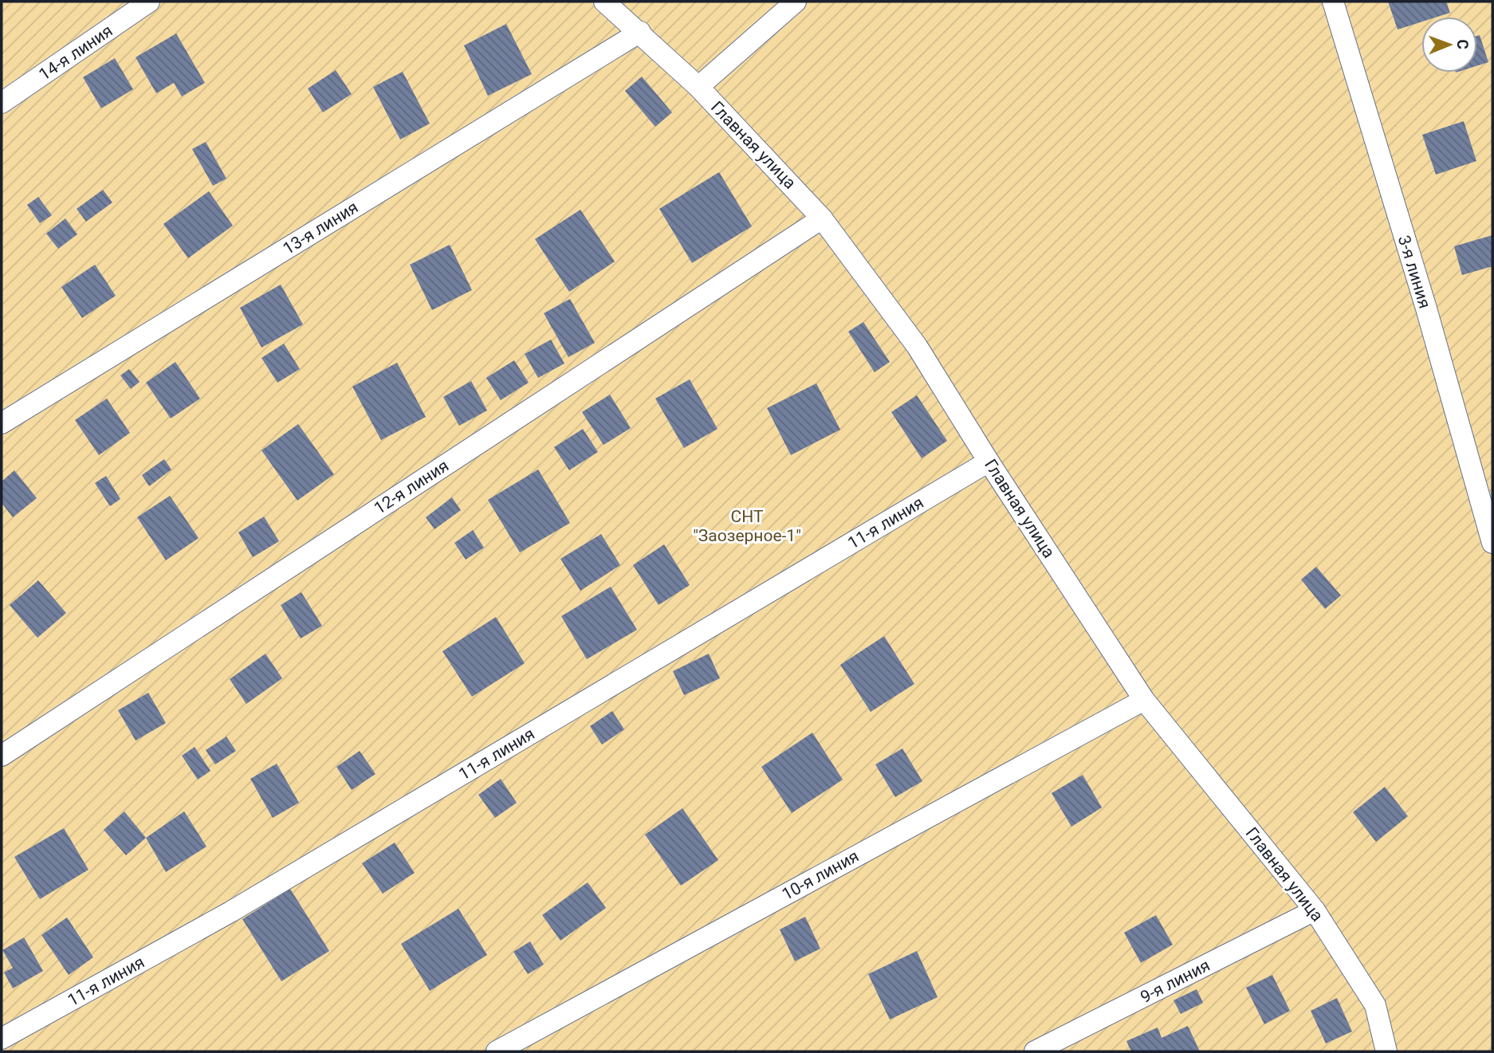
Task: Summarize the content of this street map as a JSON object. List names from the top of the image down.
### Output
{
  "streets": {
    "street": [
      "14-я линия",
      "Главная улица",
      "13-я линия",
      "3-я линия",
      "12-я линия",
      "11-я линия",
      "10-я линия",
      "9-я линия"
    ]
  },
  "crossings": [
    ["Главная улица", "13-я линия"],
    ["Главная улица", "12-я линия"],
    ["Главная улица", "11-я линия"],
    ["Главная улица", "10-я линия"],
    ["Главная улица", "9-я линия"]
  ],
  "parks": ["СНТ \"Заозерное-1\""],
  "north": "right"
}
